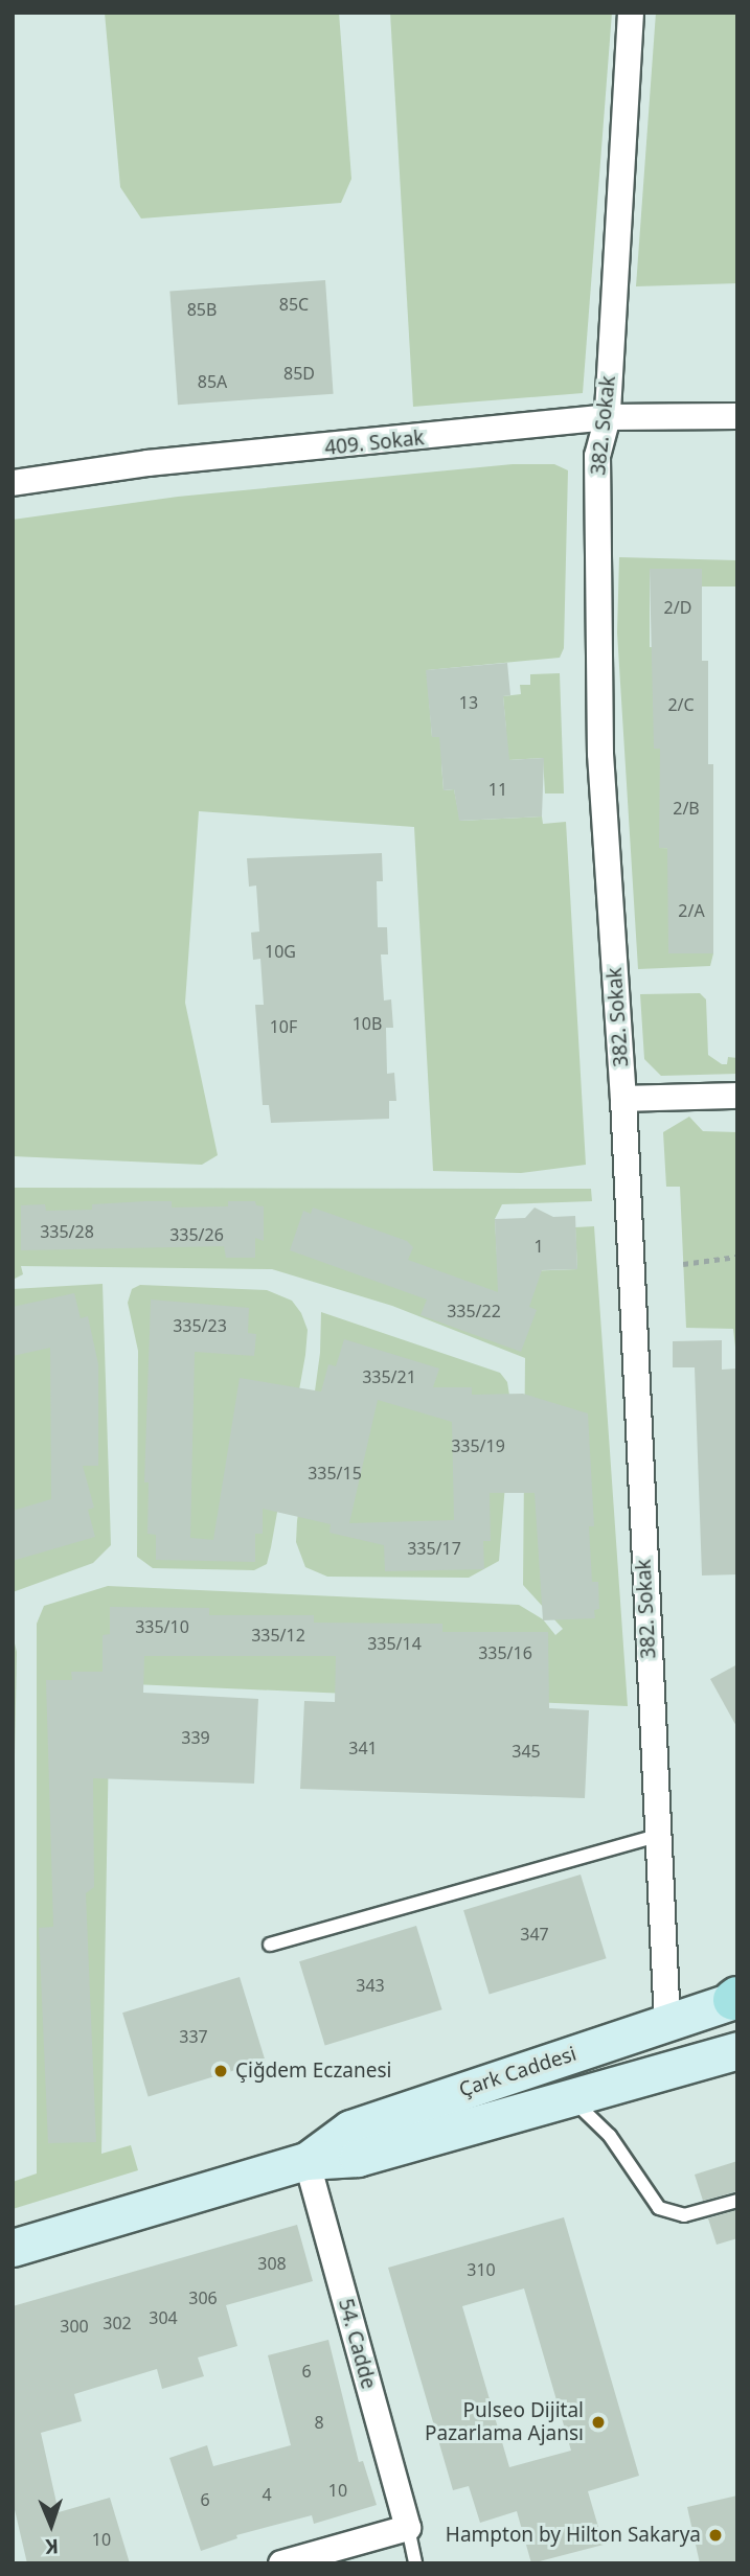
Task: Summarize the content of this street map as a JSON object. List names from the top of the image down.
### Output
{
  "streets": {
    "main road": ["Çark Caddesi"],
    "street": ["382. Sokak", "409. Sokak", "54. Cadde"]
  },
  "crossings": [
    ["382. Sokak", "409. Sokak"],
    ["382. Sokak", "Çark Caddesi"],
    ["Çark Caddesi", "54. Cadde"]
  ],
  "places": ["Çiğdem Eczanesi", "Pulseo Dijital Pazarlama Ajansı", "Hampton by Hilton Sakarya"],
  "house_numbers": [
    "85C",
    "85B",
    "85D",
    "85A",
    "2/D",
    "13",
    "2/C",
    "11",
    "2/B",
    "2/A",
    "10G",
    "10B",
    "10F",
    "335/28",
    "335/26",
    "1",
    "335/22",
    "335/23",
    "335/21",
    "335/19",
    "335/15",
    "335/17",
    "335/10",
    "335/12",
    "335/14",
    "335/16",
    "339",
    "341",
    "345",
    "347",
    "343",
    "337",
    "308",
    "310",
    "306",
    "304",
    "302",
    "300",
    "6",
    "8",
    "10",
    "4",
    "6",
    "10"
  ],
  "north": "bottom"
}
